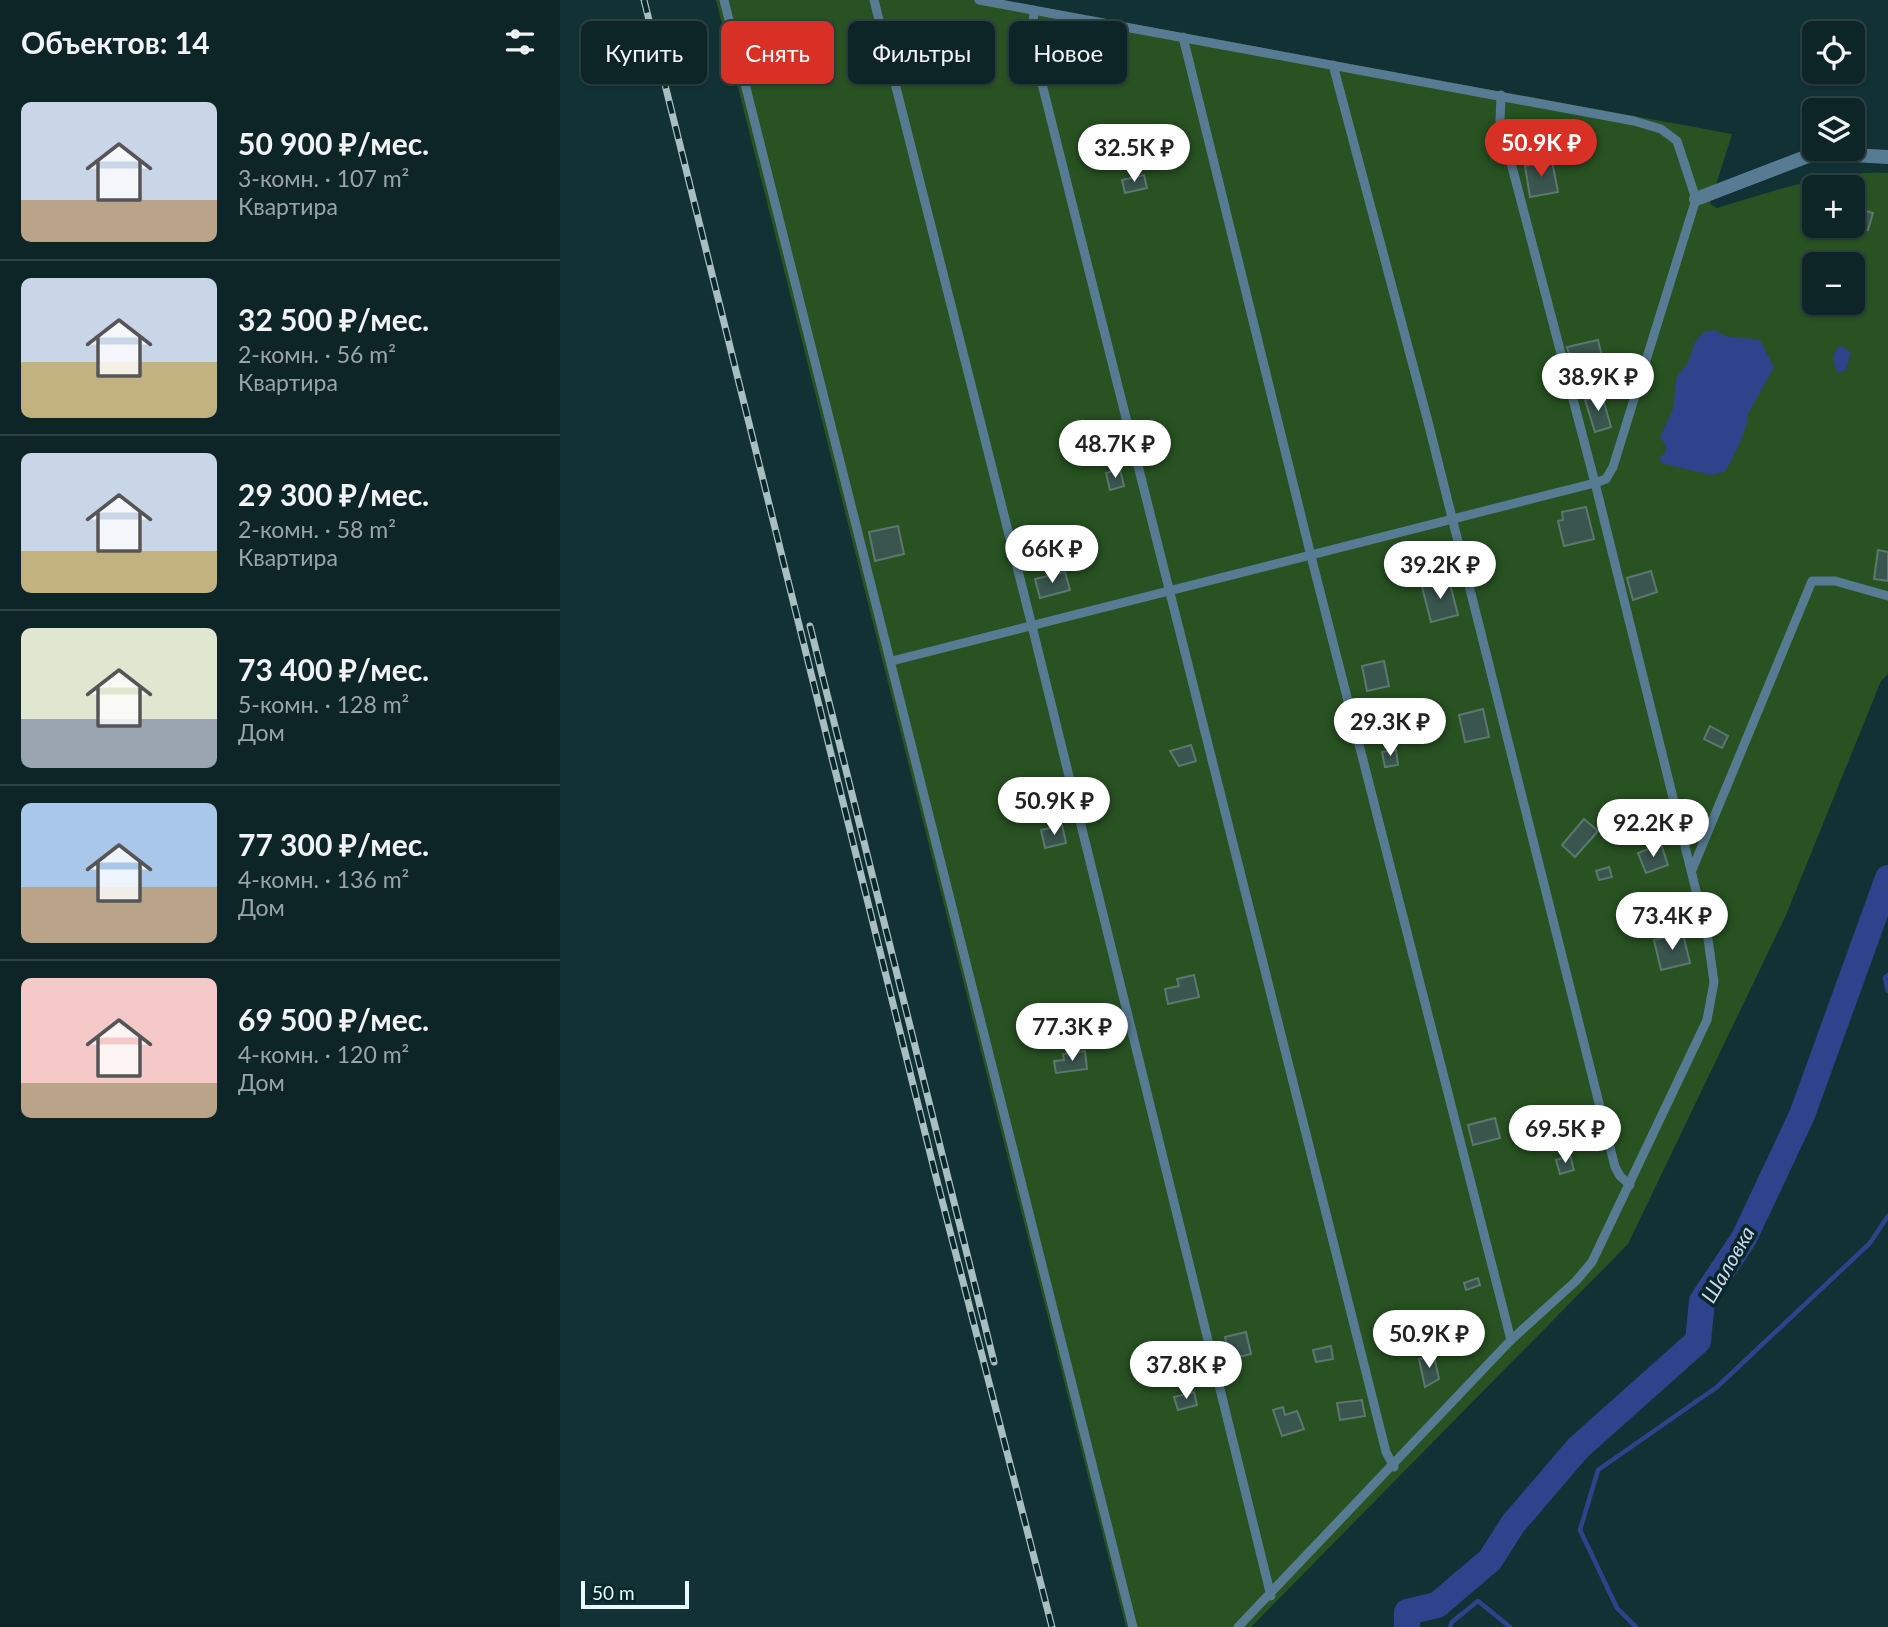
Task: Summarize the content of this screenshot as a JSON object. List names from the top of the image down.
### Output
{
  "water": ["Шаловка"],
  "scale_bar": "50 m",
  "page": {
    "heading": "Объектов: 14",
    "map_buttons": ["+", "−"],
    "chip": [
      "Купить",
      "Снять",
      "Фильтры",
      "Новое"
    ],
    "list": [
      {
        "name": "50 900 ₽/мес.",
        "note": "3-комн. · 107 m² · Квартира"
      },
      {
        "name": "32 500 ₽/мес.",
        "note": "2-комн. · 56 m² · Квартира"
      },
      {
        "name": "29 300 ₽/мес.",
        "note": "2-комн. · 58 m² · Квартира"
      },
      {
        "name": "73 400 ₽/мес.",
        "note": "5-комн. · 128 m² · Дом"
      },
      {
        "name": "77 300 ₽/мес.",
        "note": "4-комн. · 136 m² · Дом"
      },
      {
        "name": "69 500 ₽/мес.",
        "note": "4-комн. · 120 m² · Дом"
      }
    ],
    "price": [
      "50.9K ₽",
      "32.5K ₽",
      "38.9K ₽",
      "48.7K ₽",
      "66K ₽",
      "39.2K ₽",
      "29.3K ₽",
      "50.9K ₽",
      "92.2K ₽",
      "73.4K ₽",
      "77.3K ₽",
      "69.5K ₽",
      "50.9K ₽",
      "37.8K ₽"
    ],
    "scale": "50 m"
  }
}
